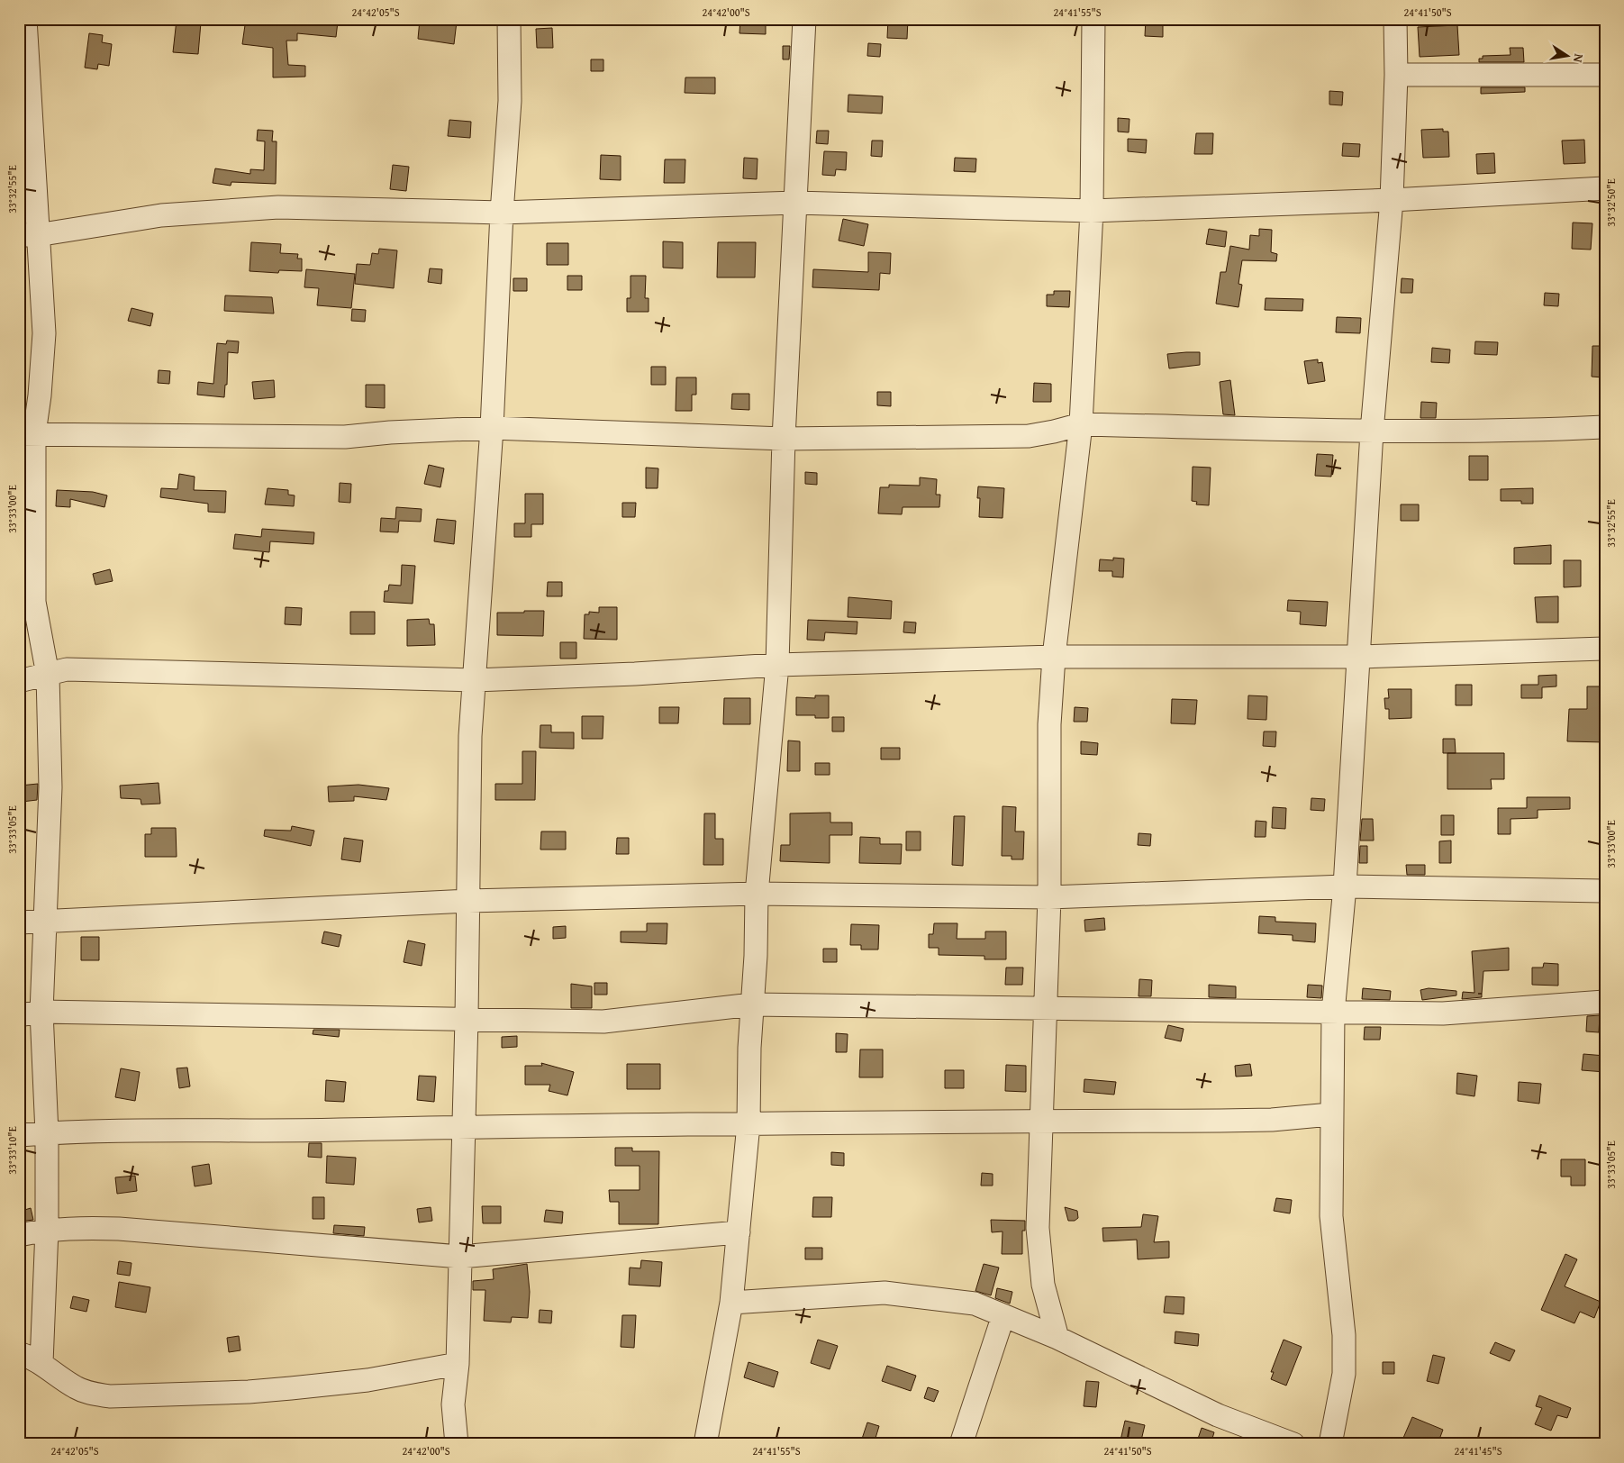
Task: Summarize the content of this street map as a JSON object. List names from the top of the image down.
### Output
{
  "north": "right",
  "coordinates": [
    "24°42'05\"S",
    "24°42'00\"S",
    "24°41'55\"S",
    "24°41'50\"S",
    "33°32'55\"E",
    "33°32'50\"E",
    "33°33'00\"E",
    "33°33'05\"E",
    "33°33'10\"E",
    "24°41'45\"S"
  ]
}
